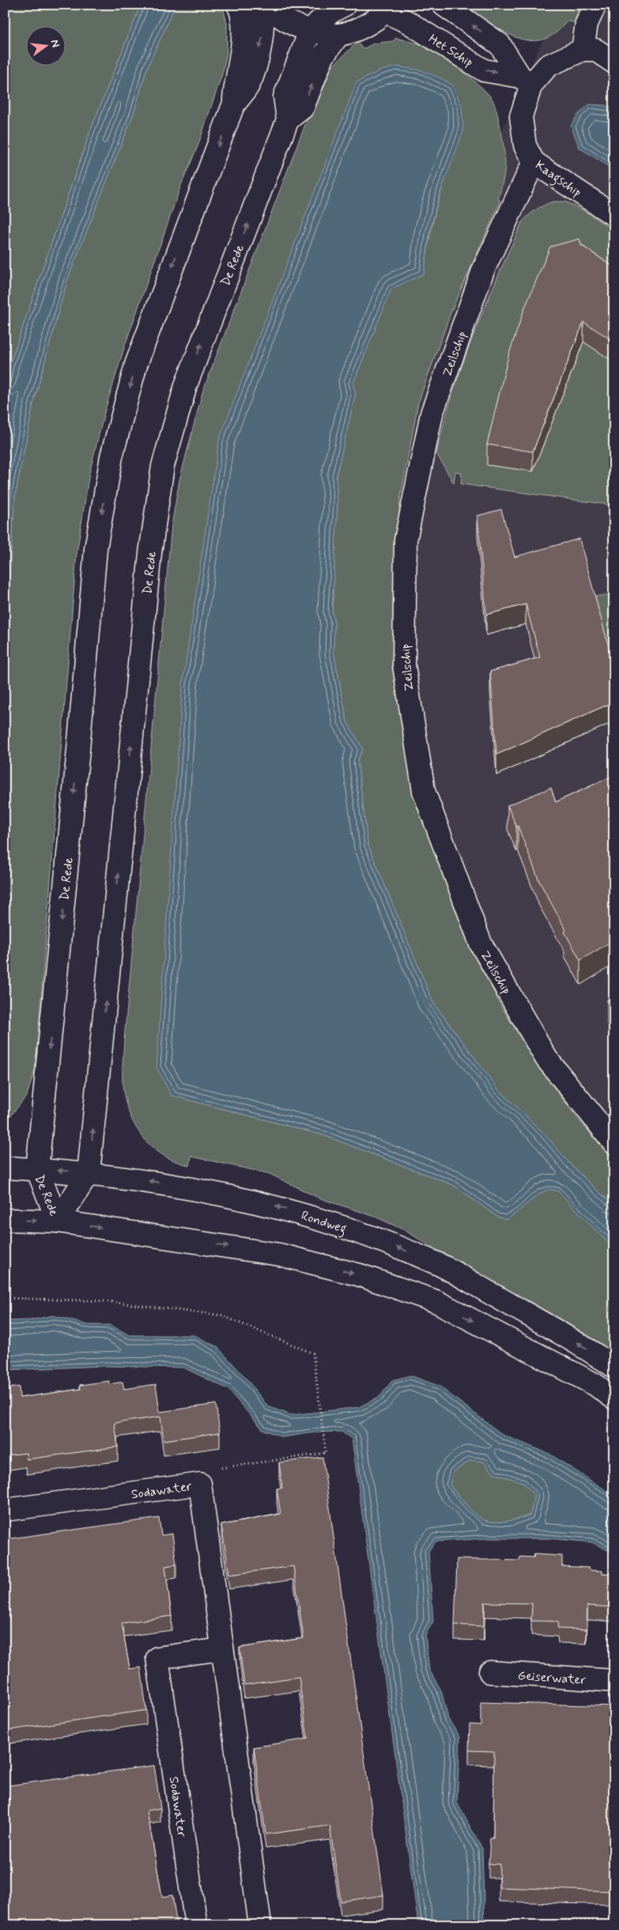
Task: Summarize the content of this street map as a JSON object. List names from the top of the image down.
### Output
{
  "streets": {
    "main road": [
      "Het Schip",
      "Kaagschip",
      "De Rede",
      "Zeilschip",
      "Rondweg",
      "Sodawater",
      "Geiserwater"
    ]
  },
  "crossings": [
    ["Het Schip", "Kaagschip"],
    ["Kaagschip", "Zeilschip"],
    ["De Rede", "Rondweg"]
  ],
  "north": "right"
}
